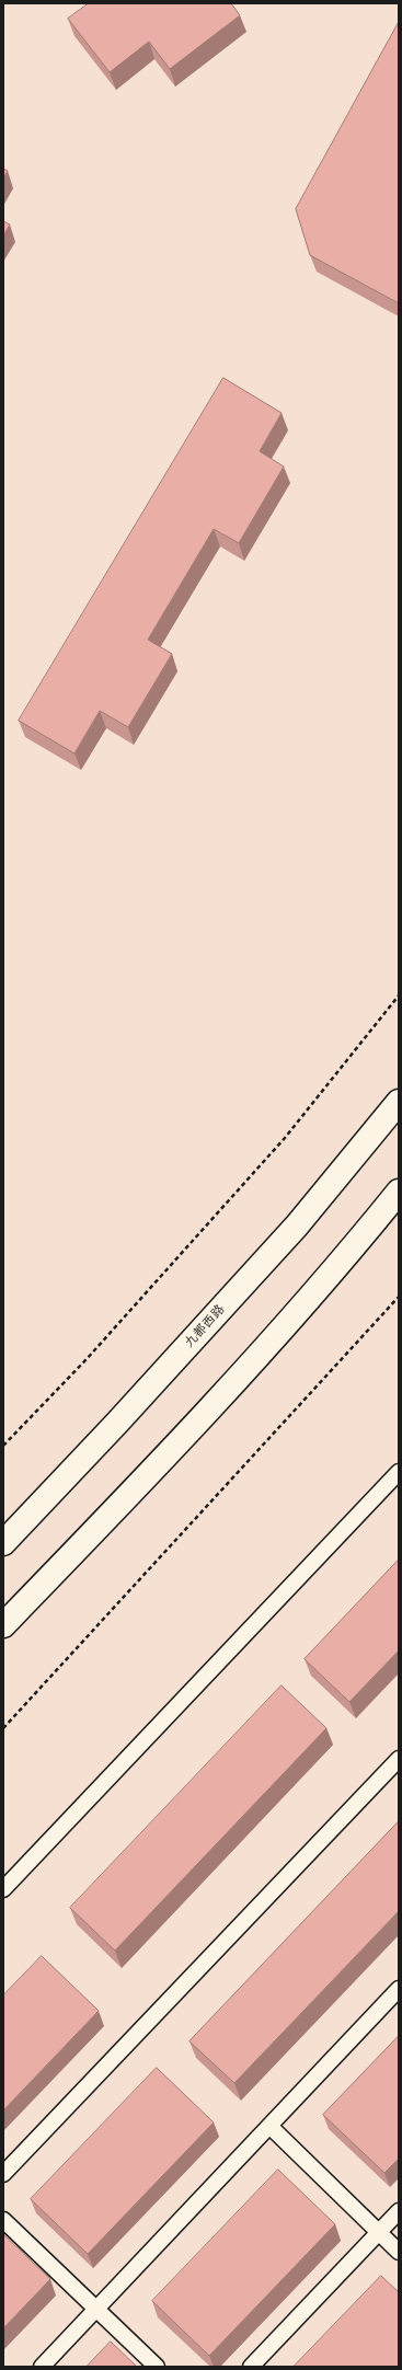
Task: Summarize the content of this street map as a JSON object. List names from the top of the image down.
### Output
{
  "streets": {
    "main road": ["九都西路"]
  }
}
